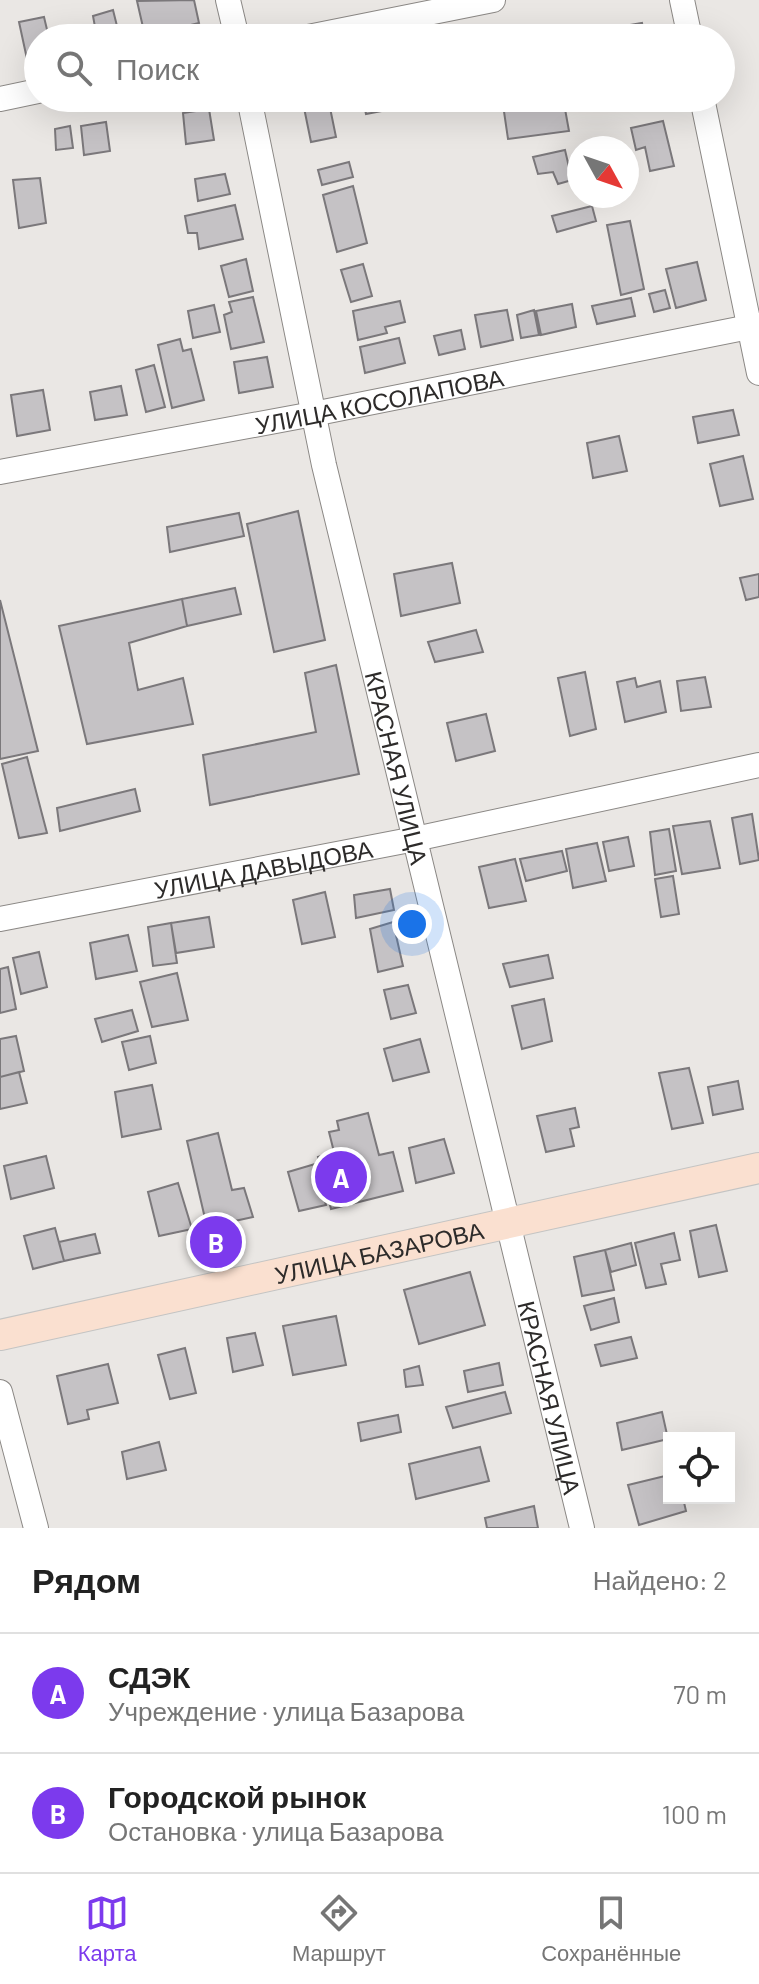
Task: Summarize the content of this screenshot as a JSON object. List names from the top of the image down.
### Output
{
  "streets": {
    "main road": ["УЛИЦА БАЗАРОВА"],
    "street": ["УЛИЦА КОСОЛАПОВА", "КРАСНАЯ УЛИЦА", "УЛИЦА ДАВЫДОВА"]
  },
  "crossings": [
    ["УЛИЦА КОСОЛАПОВА", "КРАСНАЯ УЛИЦА"],
    ["КРАСНАЯ УЛИЦА", "УЛИЦА ДАВЫДОВА"],
    ["КРАСНАЯ УЛИЦА", "УЛИЦА БАЗАРОВА"]
  ],
  "north": "bottom right",
  "page": {
    "search": "Поиск",
    "pins": ["A", "B"],
    "heading": ["Рядом", "Найдено: 2"],
    "list": [
      {
        "mark": "A",
        "name": "СДЭК",
        "note": "Учреждение · улица Базарова",
        "value": "70 m"
      },
      {
        "mark": "B",
        "name": "Городской рынок",
        "note": "Остановка · улица Базарова",
        "value": "100 m"
      }
    ],
    "nav": ["Карта", "Маршрут", "Сохранённые"]
  }
}
